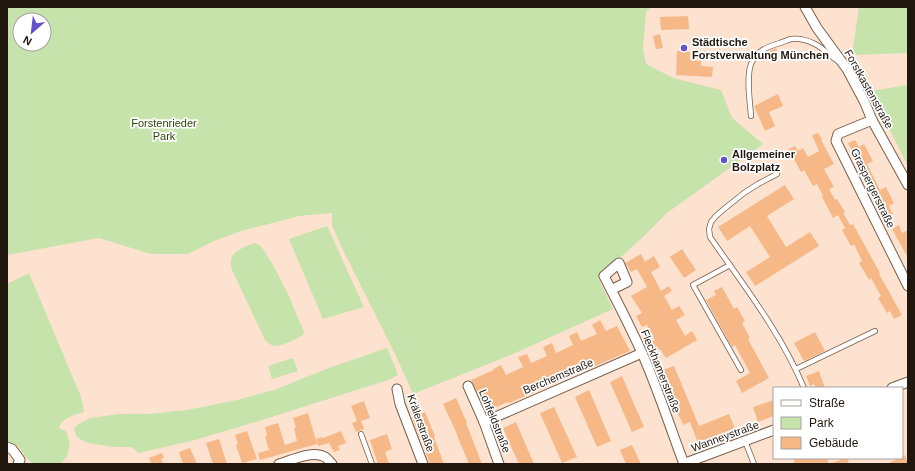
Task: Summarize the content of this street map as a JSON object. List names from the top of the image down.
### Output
{
  "streets": {
    "street": [
      "Forstkastenstraße",
      "Graspergerstraße",
      "Fleckhamerstraße",
      "Berchemstraße",
      "Lohfeldstraße",
      "Krälerstraße",
      "Wanneystraße"
    ]
  },
  "crossings": [
    ["Forstkastenstraße", "Graspergerstraße"],
    ["Fleckhamerstraße", "Berchemstraße"],
    ["Fleckhamerstraße", "Wanneystraße"],
    ["Berchemstraße", "Lohfeldstraße"]
  ],
  "parks": ["Forstenrieder Park"],
  "places": ["Städtische Forstverwaltung München", "Allgemeiner Bolzplatz"],
  "legend": ["Straße", "Park", "Gebäude"],
  "north": "bottom left"
}
